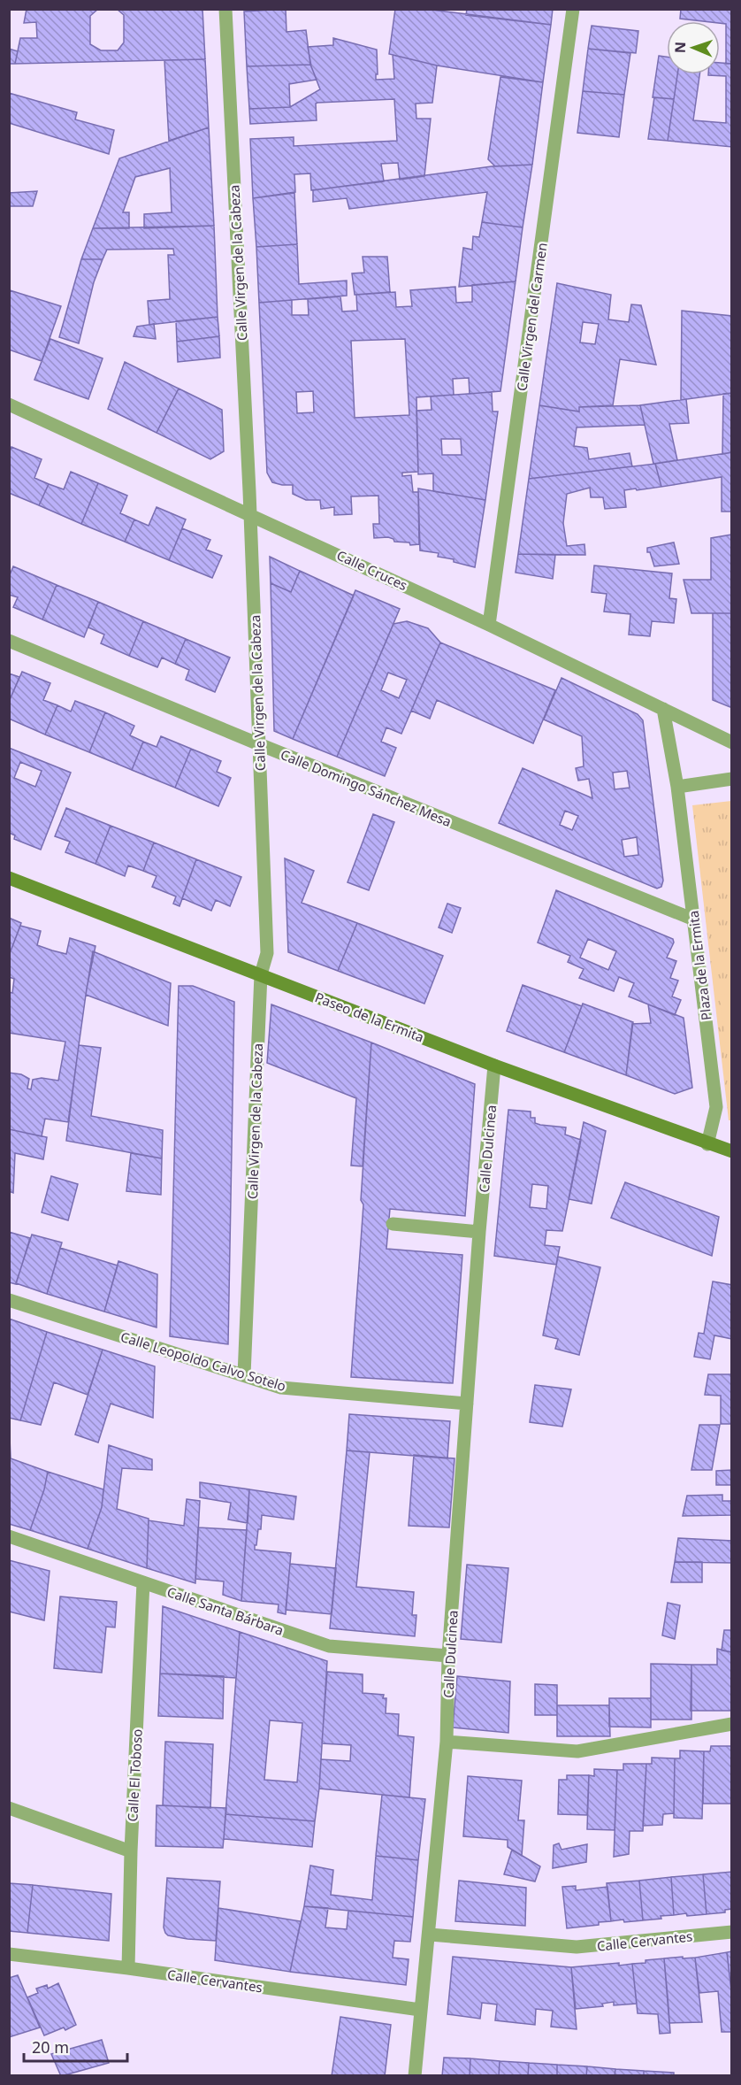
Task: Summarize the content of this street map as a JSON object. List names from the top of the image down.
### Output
{
  "streets": {
    "street": [
      "Calle Virgen de la Cabeza",
      "Calle Virgen del Carmen",
      "Calle Cruces",
      "Calle Domingo Sánchez Mesa",
      "Plaza de la Ermita",
      "Paseo de la Ermita",
      "Calle Dulcinea",
      "Calle Leopoldo Calvo Sotelo",
      "Calle Santa Bárbara",
      "Calle El Toboso",
      "Calle Cervantes"
    ]
  },
  "crossings": [
    ["Calle Virgen de la Cabeza", "Calle Cruces"],
    ["Calle Virgen de la Cabeza", "Calle Domingo Sánchez Mesa"],
    ["Calle Virgen de la Cabeza", "Paseo de la Ermita"],
    ["Calle Virgen de la Cabeza", "Calle Leopoldo Calvo Sotelo"],
    ["Calle Virgen del Carmen", "Calle Cruces"],
    ["Calle Cruces", "Plaza de la Ermita"],
    ["Calle Domingo Sánchez Mesa", "Plaza de la Ermita"],
    ["Plaza de la Ermita", "Paseo de la Ermita"],
    ["Paseo de la Ermita", "Calle Dulcinea"],
    ["Calle Dulcinea", "Calle Leopoldo Calvo Sotelo"],
    ["Calle Dulcinea", "Calle Santa Bárbara"],
    ["Calle Dulcinea", "Calle Cervantes"],
    ["Calle Santa Bárbara", "Calle El Toboso"],
    ["Calle El Toboso", "Calle Cervantes"]
  ],
  "scale_bar": "20 m",
  "north": "left"
}
